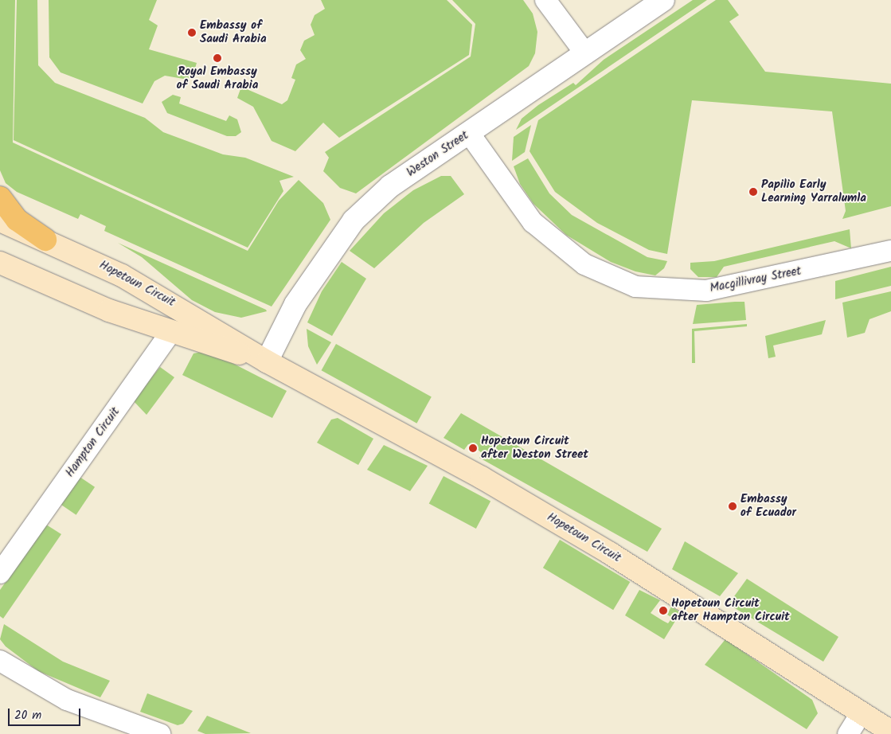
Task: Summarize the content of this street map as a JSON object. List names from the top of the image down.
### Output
{
  "streets": {
    "main road": ["Hopetoun Circuit", "Hampton Circuit"],
    "street": ["Weston Street", "Macgillivray Street"]
  },
  "crossings": [
    ["Weston Street", "Macgillivray Street"],
    ["Weston Street", "Hopetoun Circuit"],
    ["Hopetoun Circuit", "Hampton Circuit"]
  ],
  "places": [
    "Embassy of Saudi Arabia",
    "Royal Embassy of Saudi Arabia",
    "Papilio Early Learning Yarralumla",
    "Hopetoun Circuit after Weston Street",
    "Embassy of Ecuador",
    "Hopetoun Circuit after Hampton Circuit"
  ],
  "scale_bar": "20 m"
}
